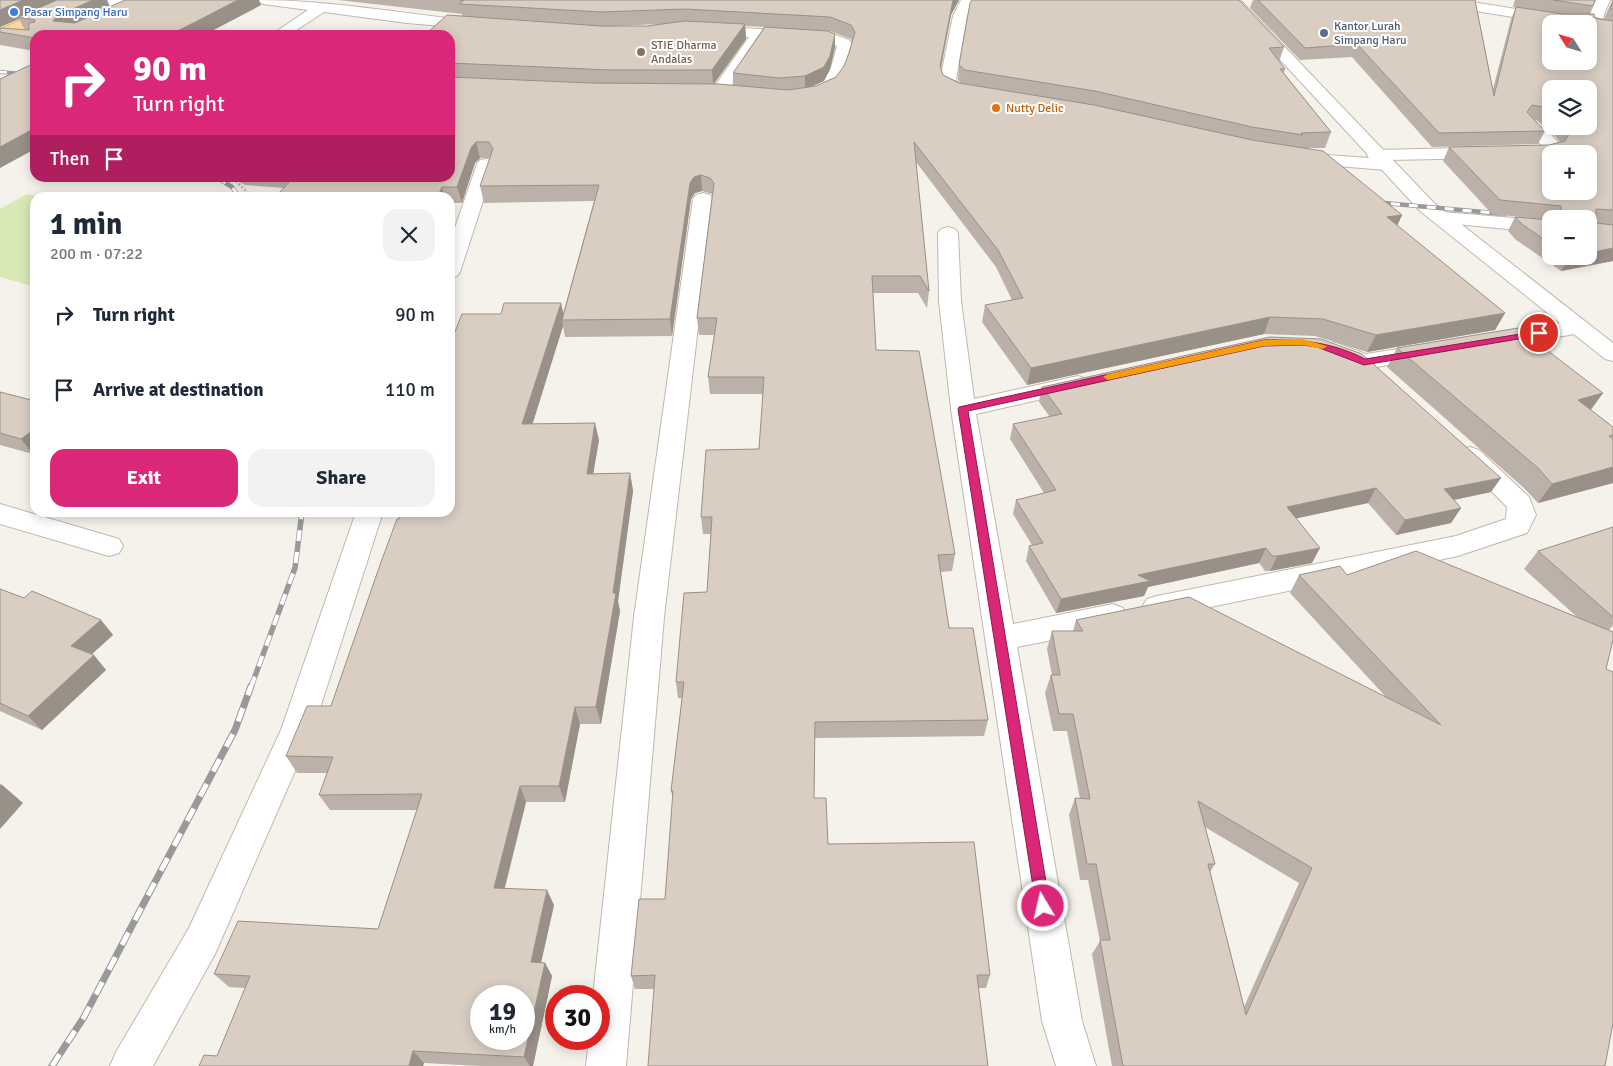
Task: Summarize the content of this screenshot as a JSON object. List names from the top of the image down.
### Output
{
  "places": [
    "Pasar Simpang Haru",
    "Kantor Lurah Simpang Haru",
    "STIE Dharma Andalas",
    "Nutty Delic"
  ],
  "north": "top left",
  "page": {
    "map_buttons": ["+", "−"],
    "turn": ["90 m", "Turn right"],
    "then": "Then",
    "heading": ["1 min", "200 m · 07:22"],
    "list": [
      {
        "name": "Turn right",
        "value": "90 m"
      },
      {
        "name": "Arrive at destination",
        "value": "110 m"
      }
    ],
    "buttons": ["Exit", "Share"],
    "speed": "19 km/h",
    "limit": "30"
  }
}
